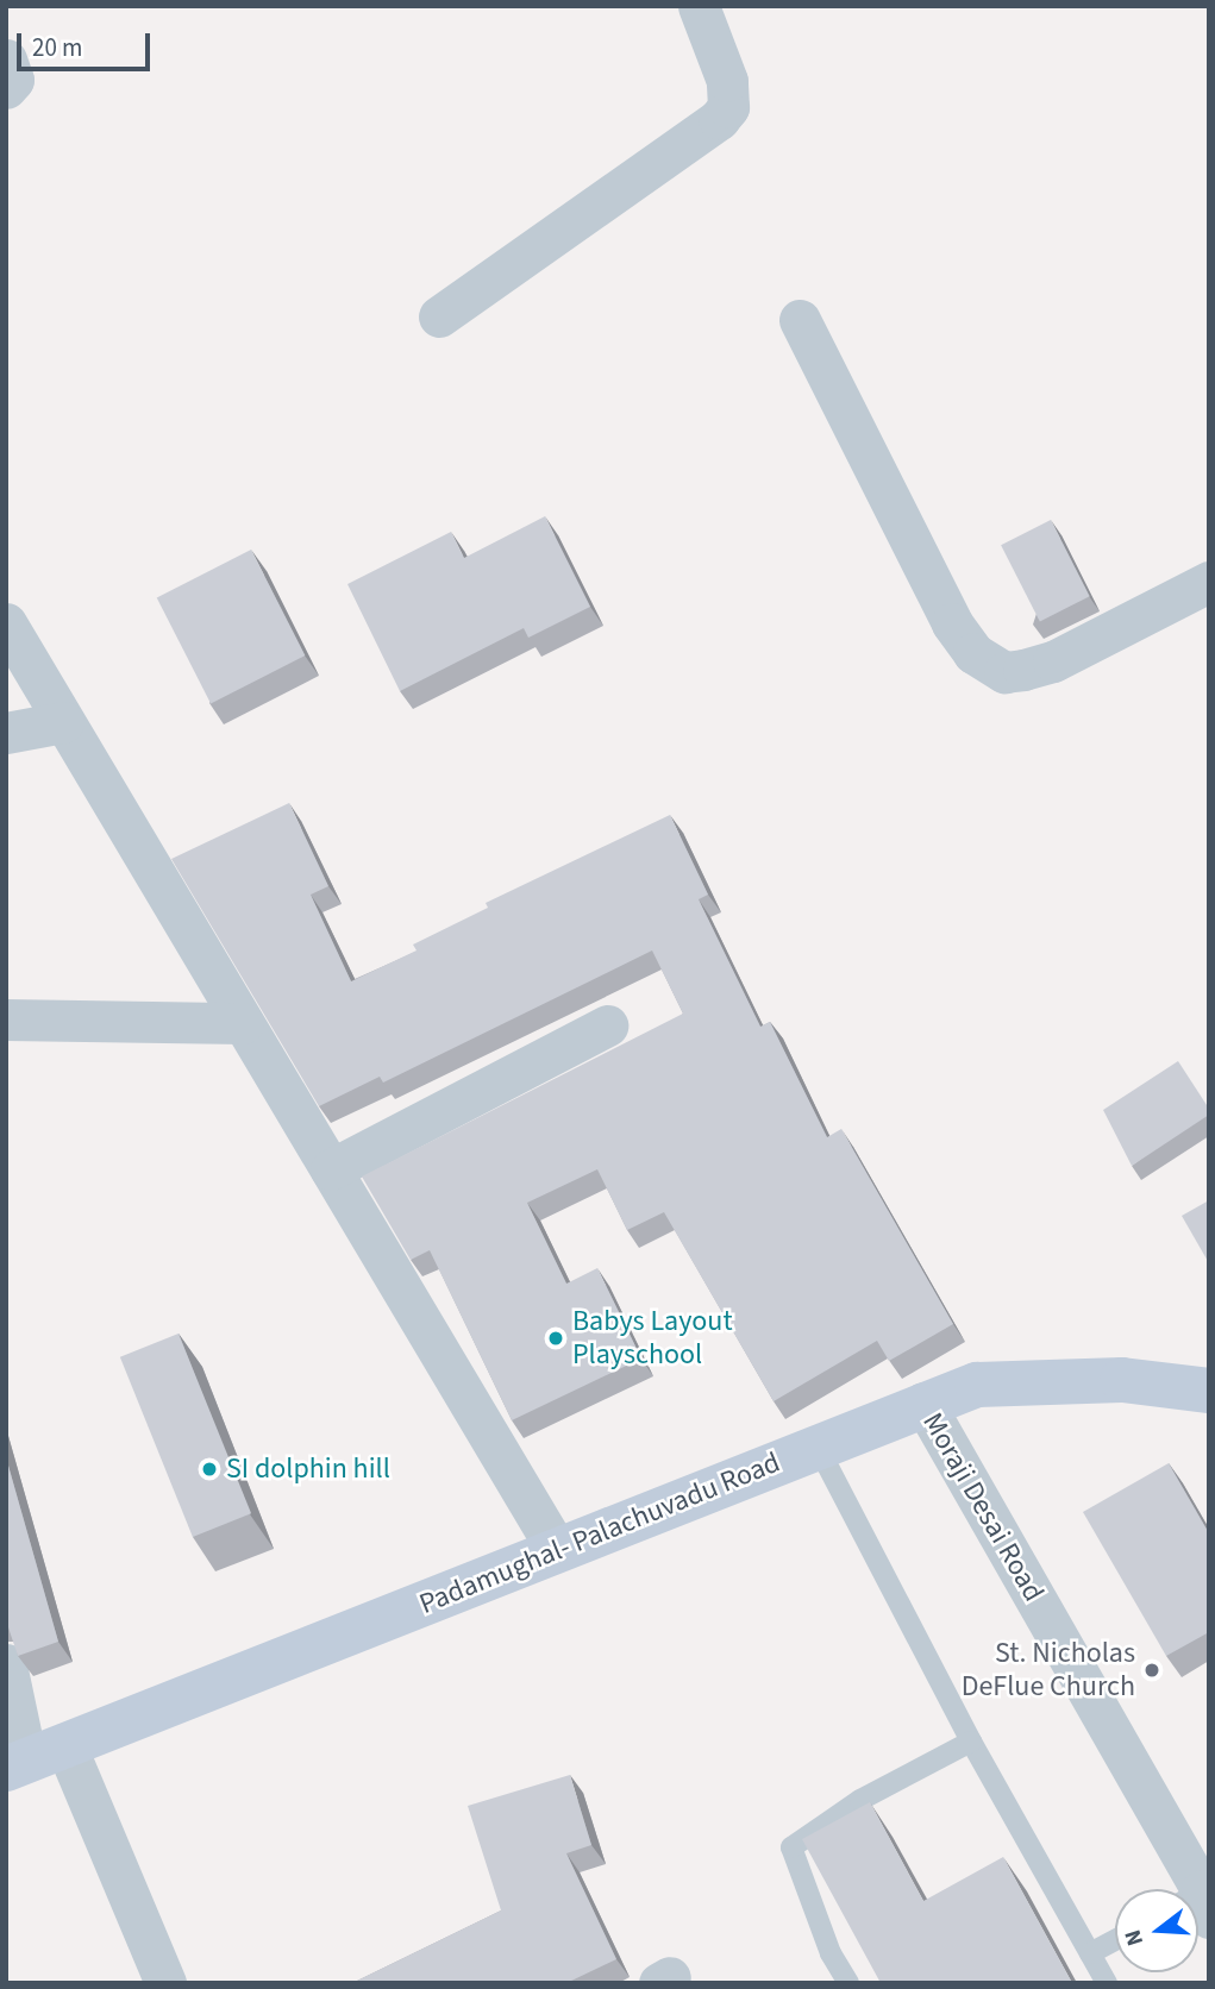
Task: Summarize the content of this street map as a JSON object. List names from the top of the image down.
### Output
{
  "streets": {
    "main road": ["Padamughal- Palachuvadu Road"],
    "street": ["Moraji Desai Road"]
  },
  "crossings": [
    ["Moraji Desai Road", "Padamughal- Palachuvadu Road"]
  ],
  "places": ["Babys Layout Playschool", "SI dolphin hill", "St. Nicholas DeFlue Church"],
  "scale_bar": "20 m",
  "north": "left"
}
